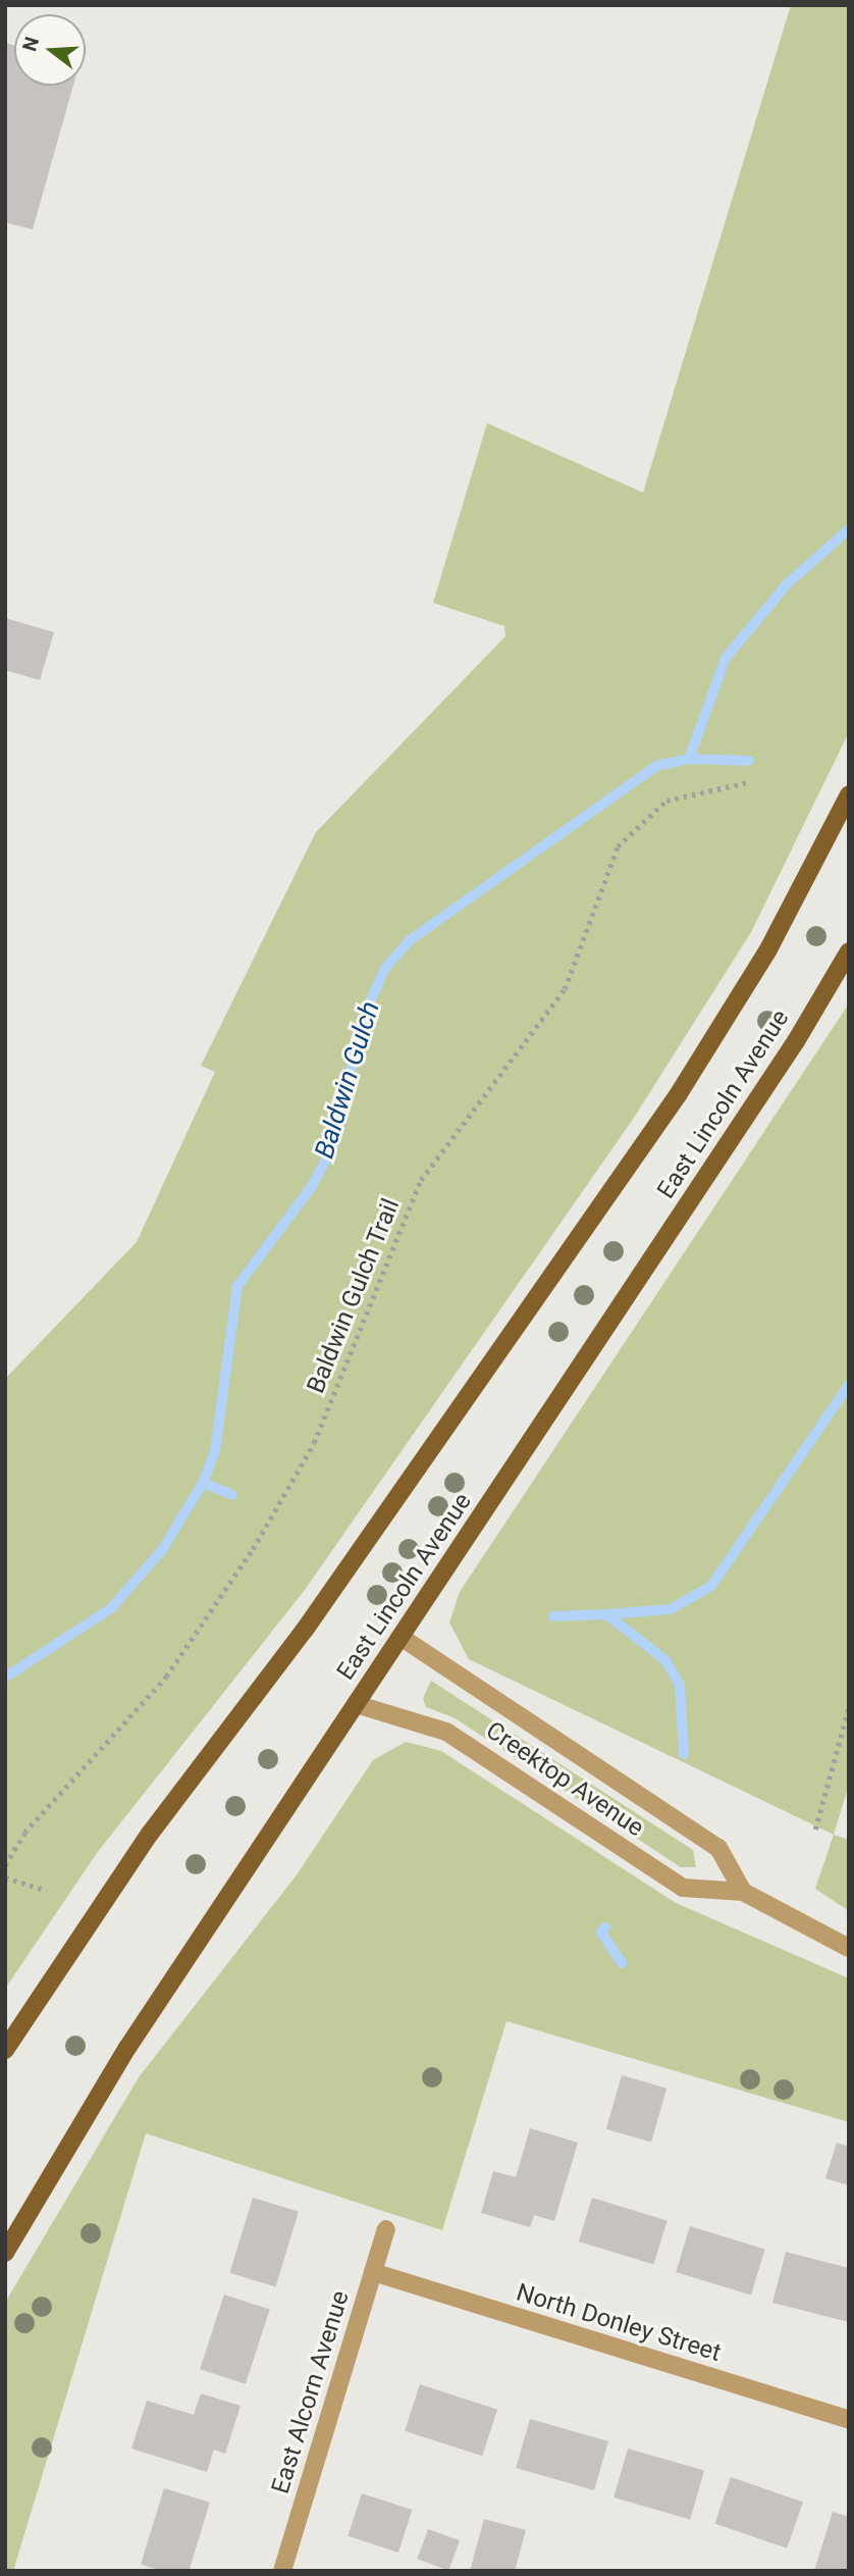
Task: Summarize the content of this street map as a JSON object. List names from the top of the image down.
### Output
{
  "streets": {
    "main road": ["East Lincoln Avenue"],
    "street": ["Creektop Avenue", "North Donley Street", "East Alcorn Avenue"],
    "path": ["Baldwin Gulch Trail"]
  },
  "crossings": [
    ["East Lincoln Avenue", "Creektop Avenue"],
    ["North Donley Street", "East Alcorn Avenue"]
  ],
  "water": ["Baldwin Gulch"],
  "north": "left"
}
